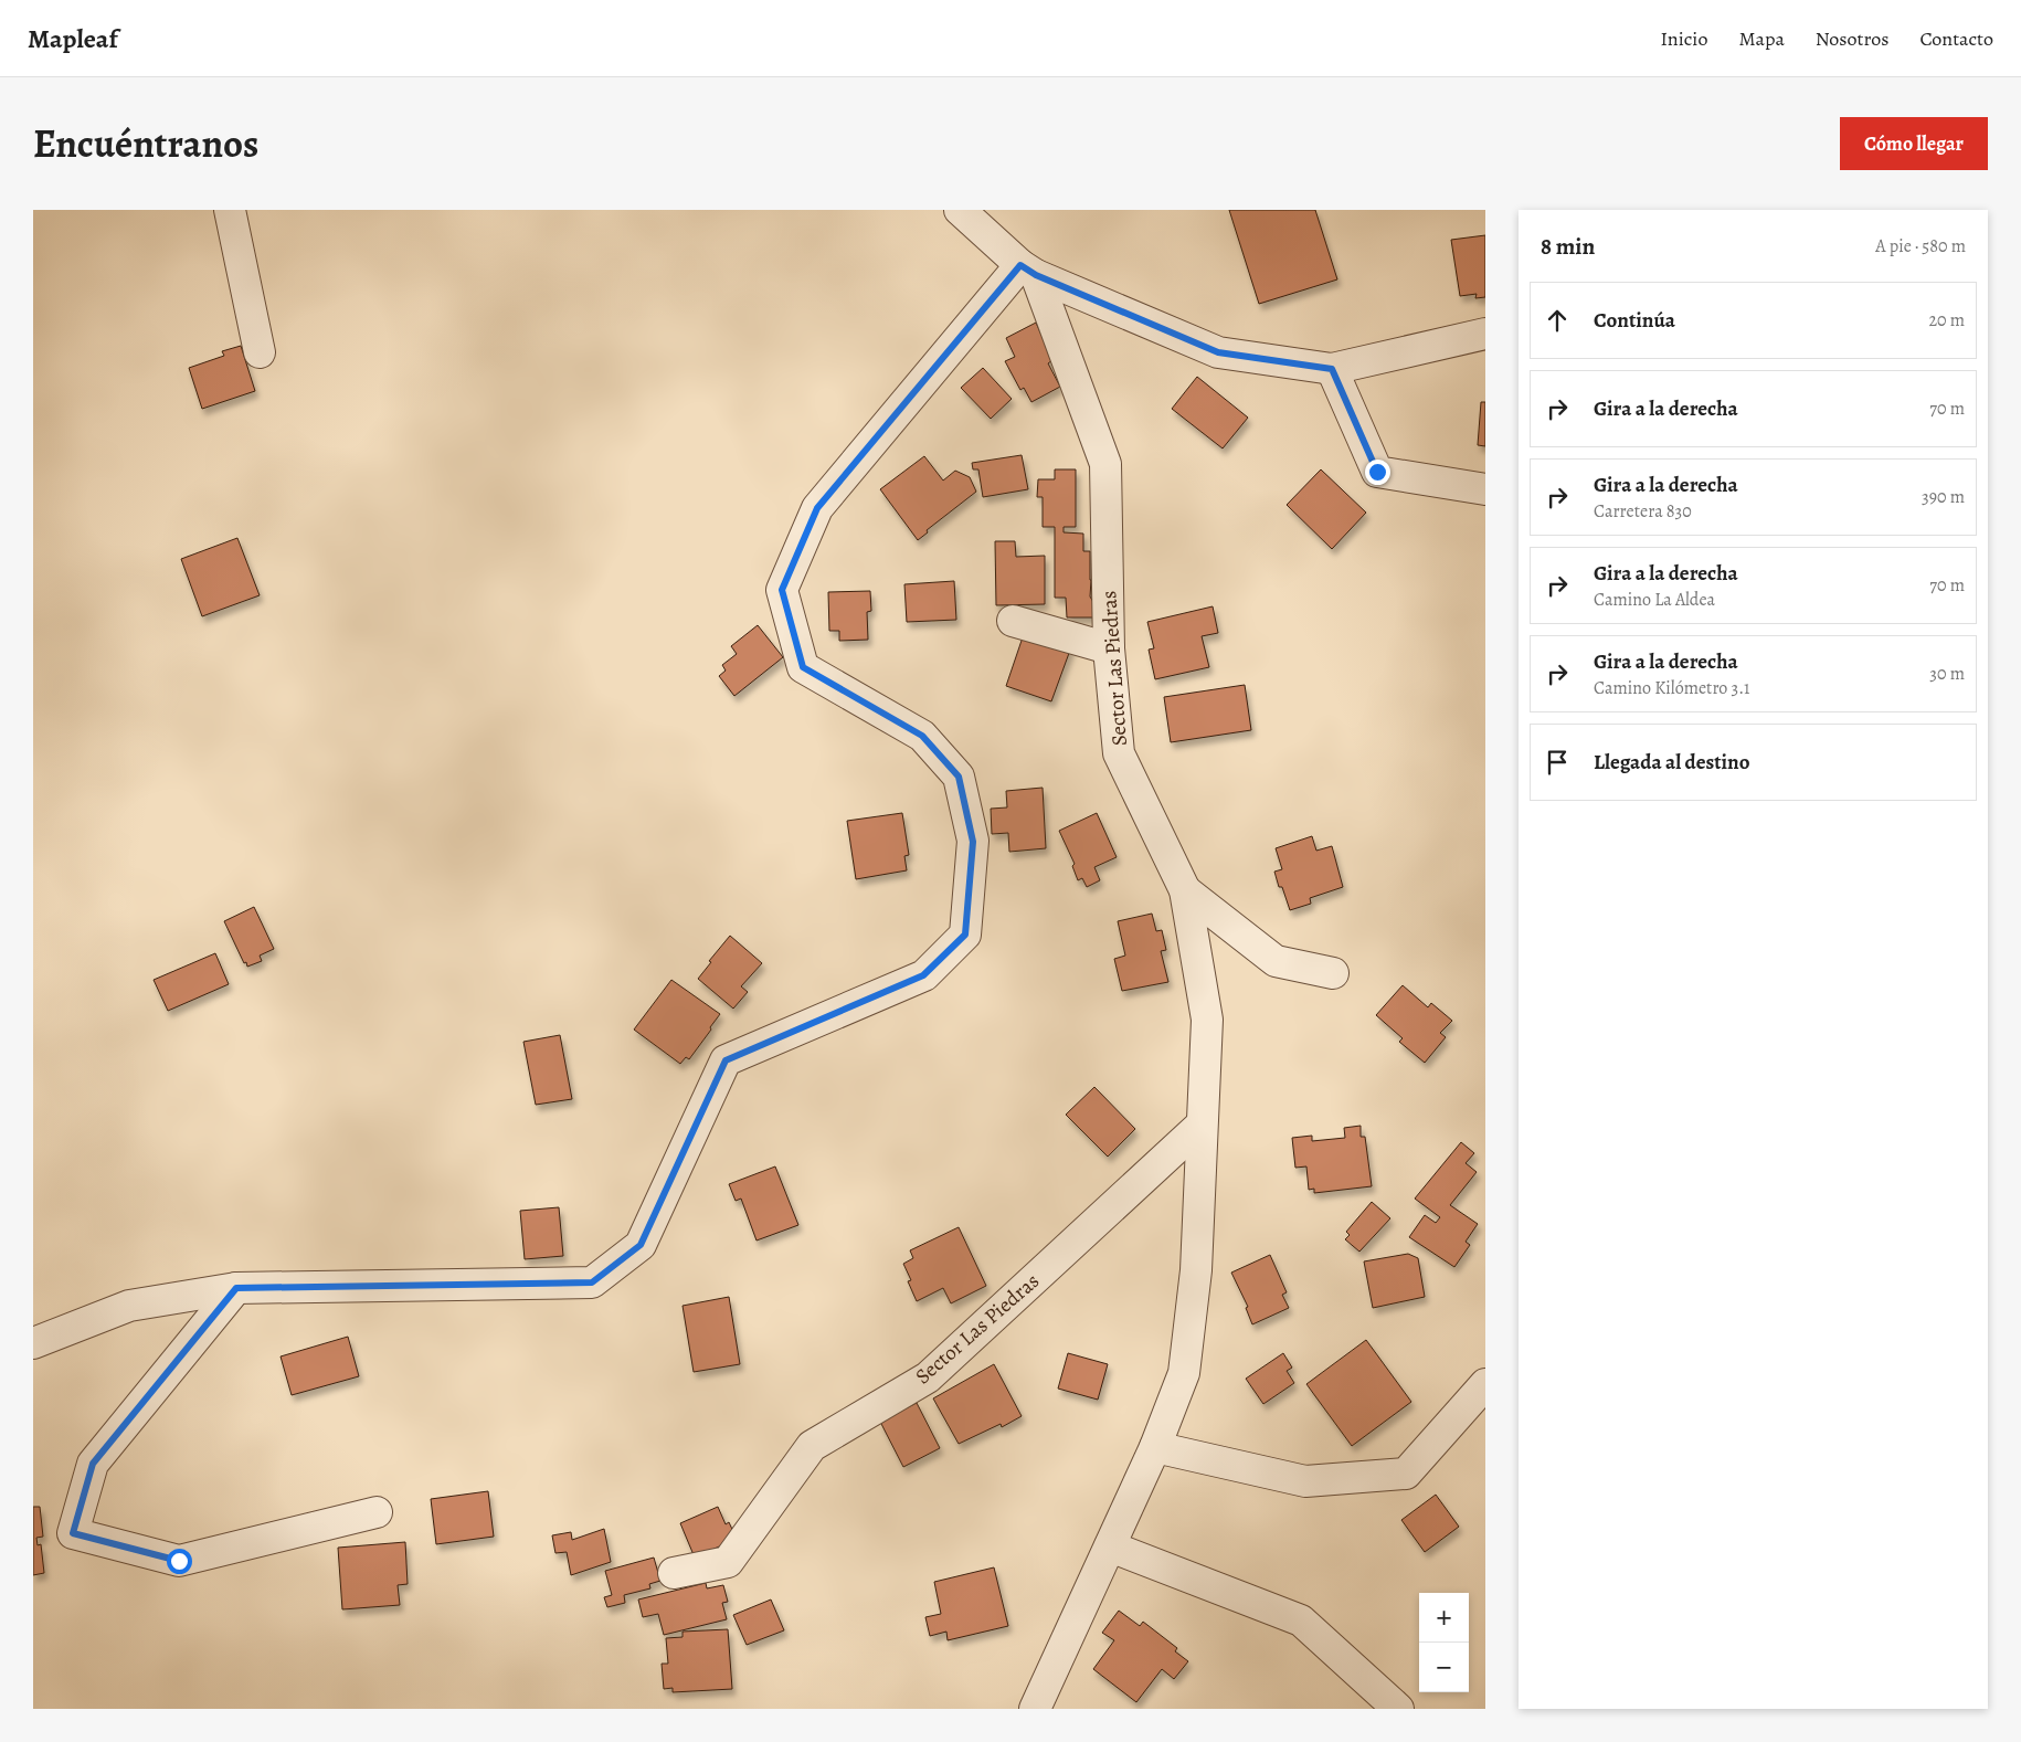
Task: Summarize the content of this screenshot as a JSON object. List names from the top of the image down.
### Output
{
  "streets": {
    "street": ["Sector Las Piedras"]
  },
  "page": {
    "header": "Mapleaf",
    "nav": [
      "Inicio",
      "Mapa",
      "Nosotros",
      "Contacto"
    ],
    "title": "Encuéntranos",
    "buttons": "Cómo llegar",
    "heading": ["8 min", "A pie · 580 m"],
    "list": [
      ["Continúa", "20 m"],
      ["Gira a la derecha", "70 m"],
      ["Gira a la derecha", "Carretera 830", "390 m"],
      ["Gira a la derecha", "Camino La Aldea", "70 m"],
      ["Gira a la derecha", "Camino Kilómetro 3.1", "30 m"],
      "Llegada al destino"
    ],
    "map_buttons": ["+", "−"]
  }
}
